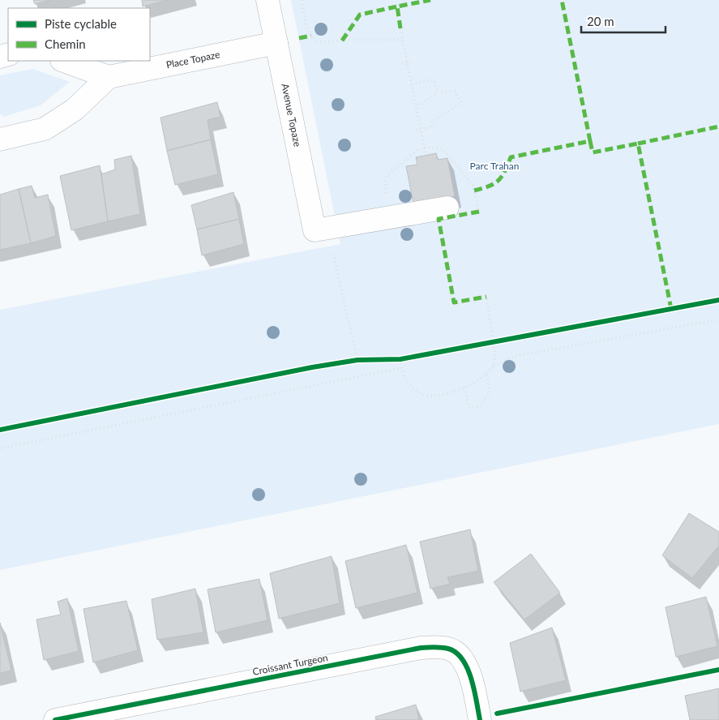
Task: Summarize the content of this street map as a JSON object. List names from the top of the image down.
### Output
{
  "streets": {
    "street": ["Place Topaze", "Avenue Topaze", "Croissant Turgeon"]
  },
  "crossings": [
    ["Place Topaze", "Avenue Topaze"]
  ],
  "parks": ["Parc Trahan"],
  "legend": ["Piste cyclable", "Chemin"],
  "scale_bar": "20 m"
}
